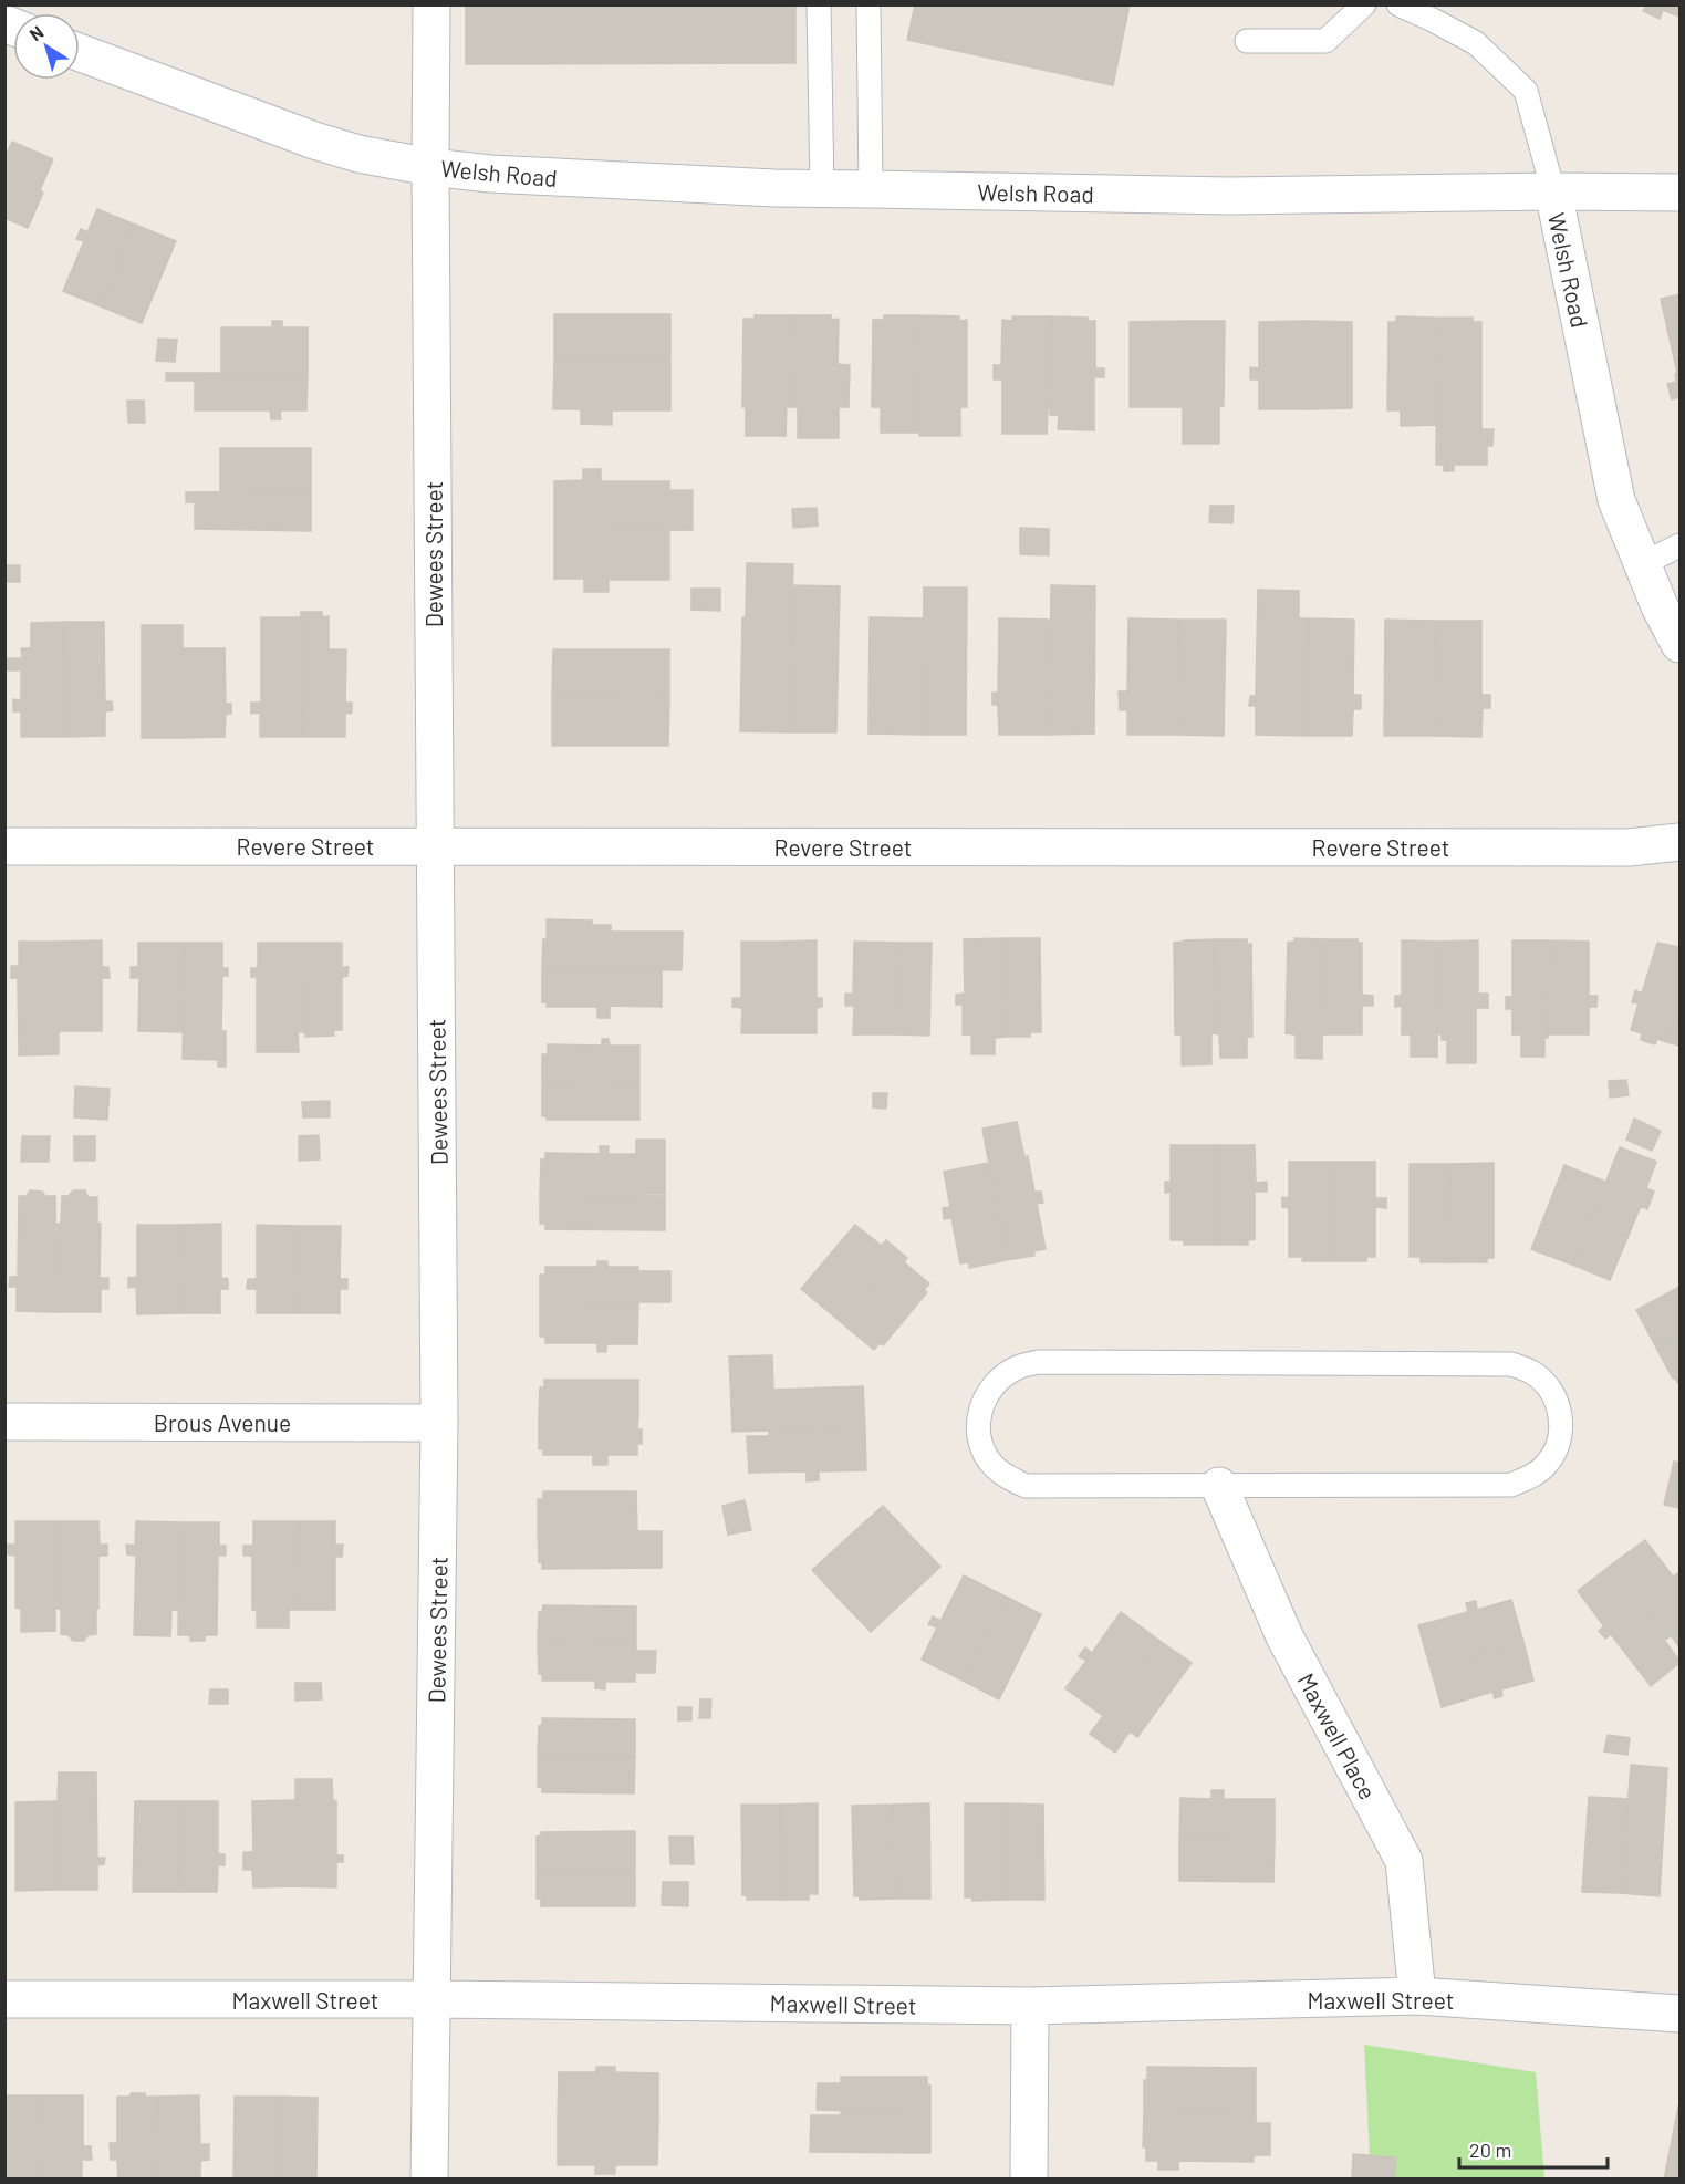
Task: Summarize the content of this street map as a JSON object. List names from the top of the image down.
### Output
{
  "streets": {
    "street": [
      "Welsh Road",
      "Dewees Street",
      "Revere Street",
      "Brous Avenue",
      "Maxwell Place",
      "Maxwell Street"
    ]
  },
  "crossings": [
    ["Welsh Road", "Dewees Street"],
    ["Dewees Street", "Revere Street"],
    ["Dewees Street", "Brous Avenue"],
    ["Dewees Street", "Maxwell Street"],
    ["Maxwell Place", "Maxwell Street"]
  ],
  "scale_bar": "20 m",
  "north": "top left"
}
